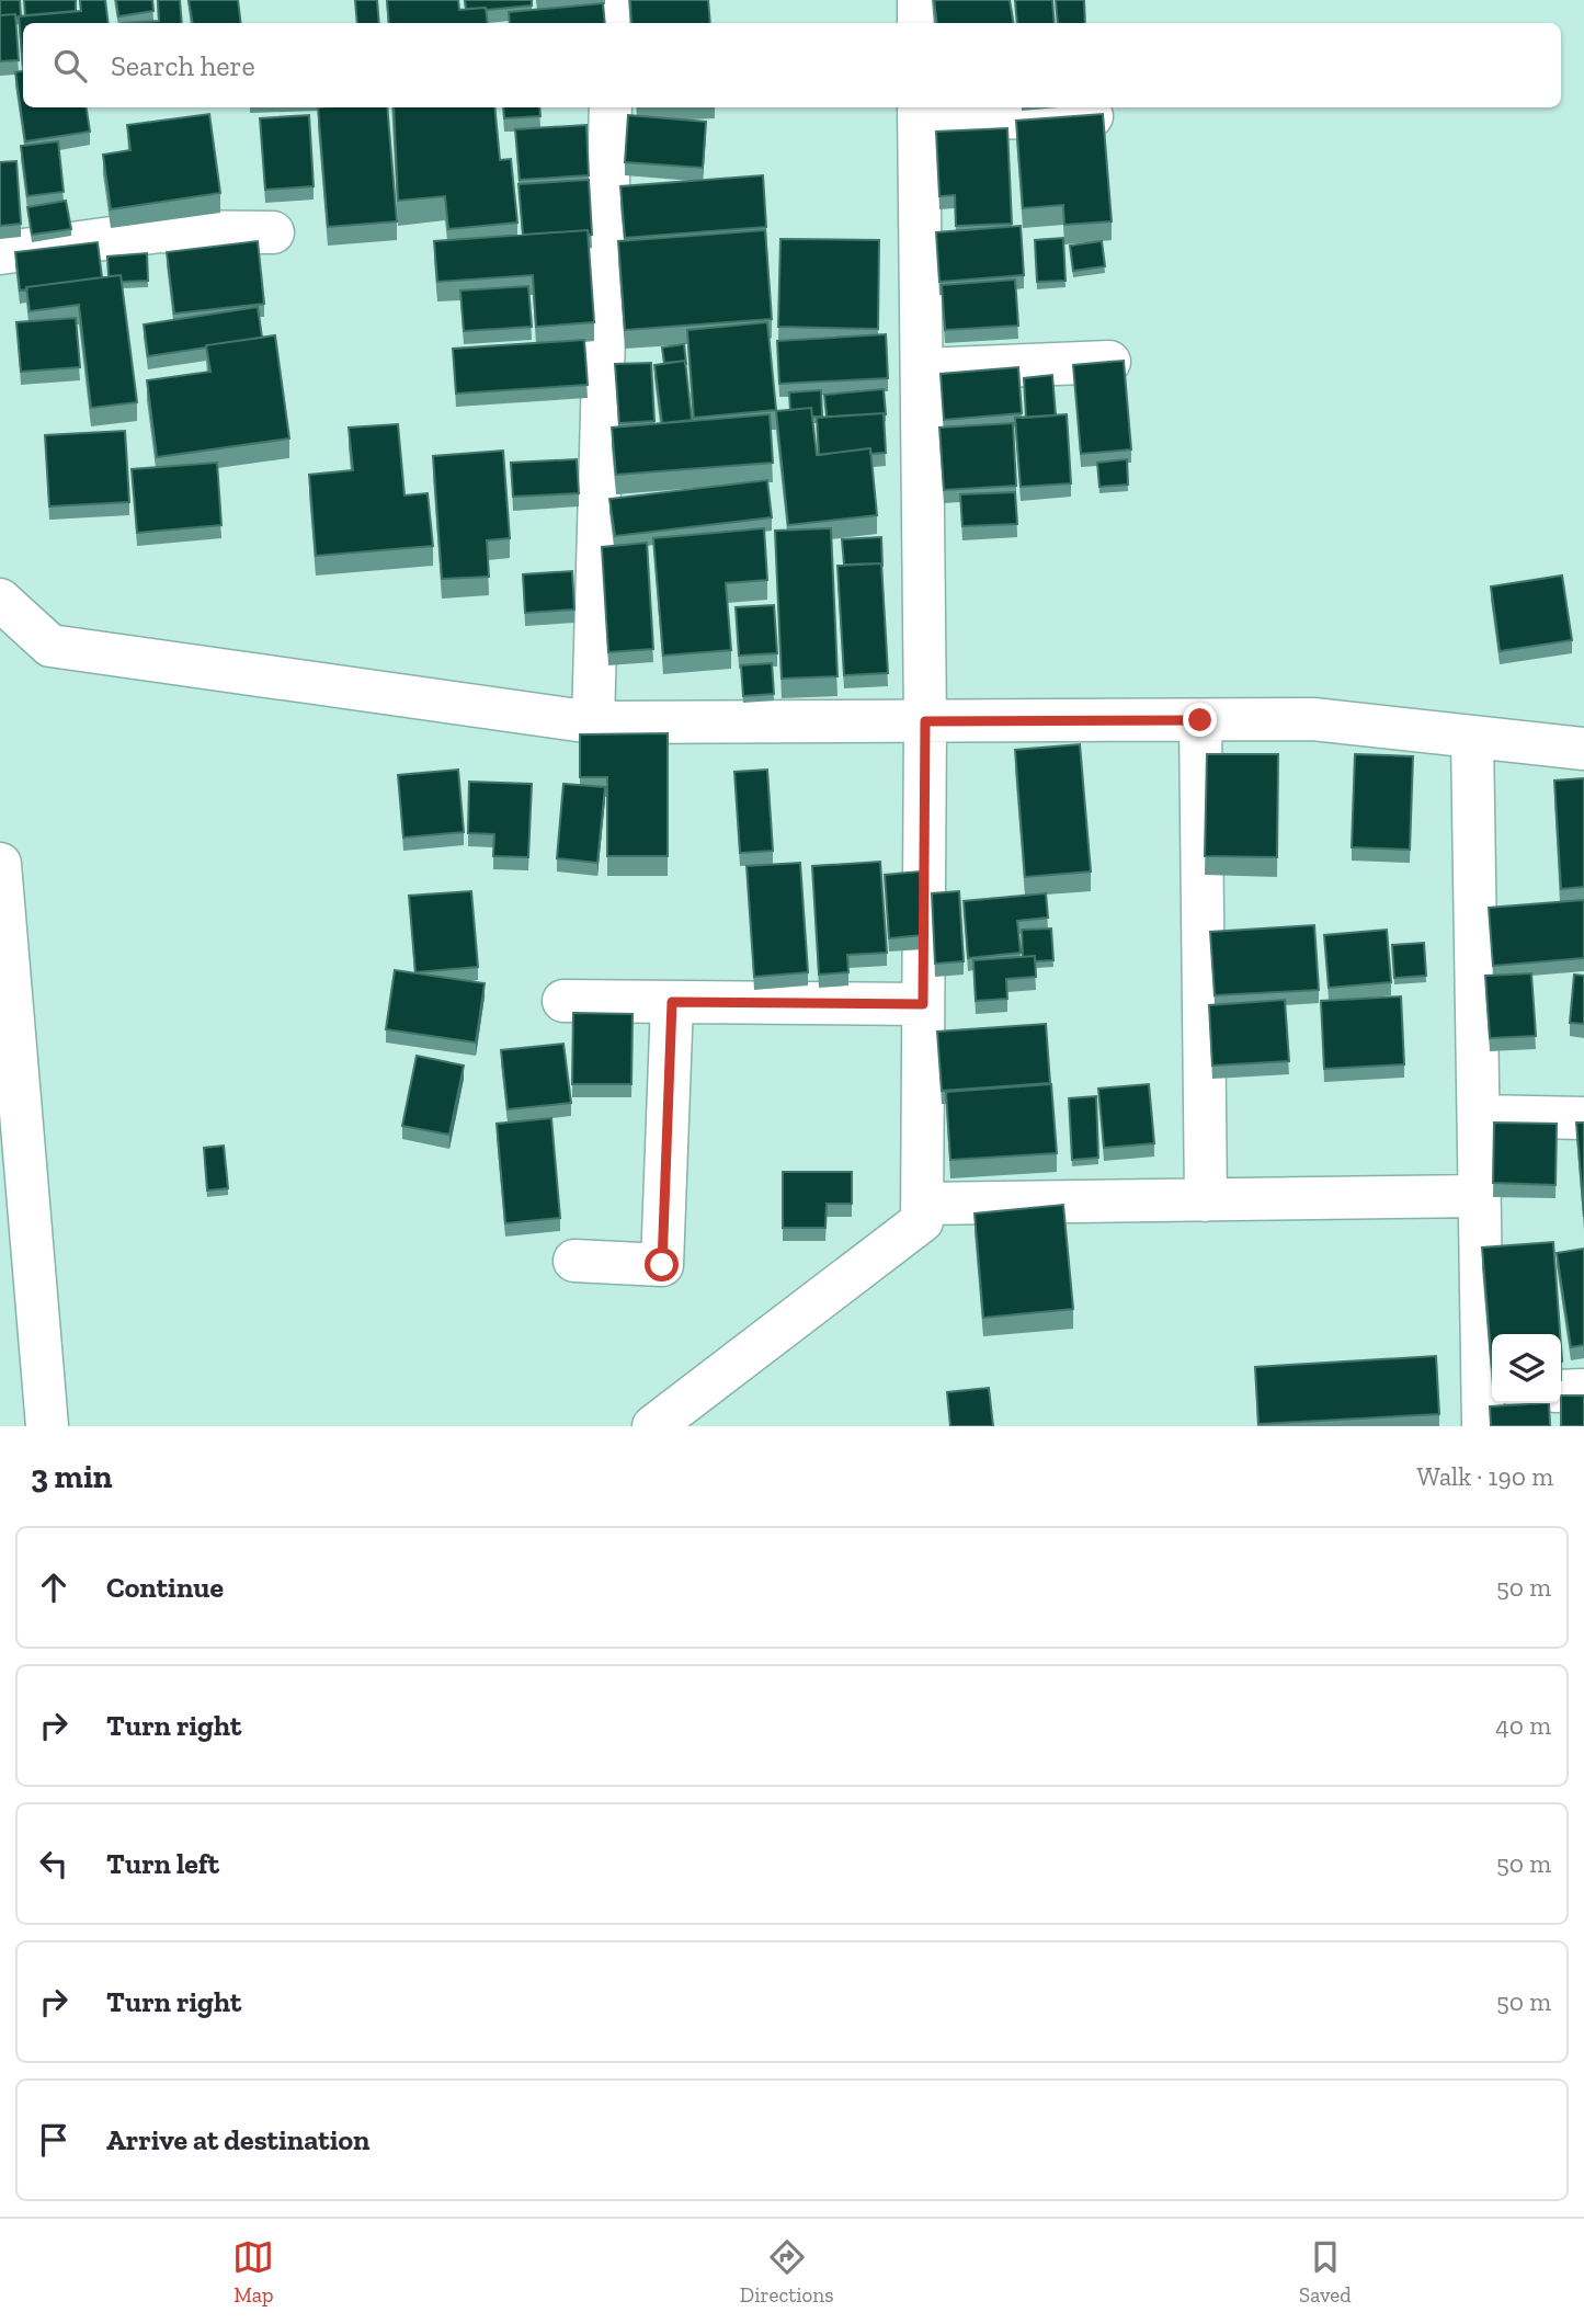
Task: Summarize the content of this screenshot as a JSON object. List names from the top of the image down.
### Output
{
  "page": {
    "search": "Search here",
    "heading": ["3 min", "Walk · 190 m"],
    "list": [
      ["Continue", "50 m"],
      ["Turn right", "40 m"],
      ["Turn left", "50 m"],
      ["Turn right", "50 m"],
      "Arrive at destination"
    ],
    "nav": ["Map", "Directions", "Saved"]
  }
}
